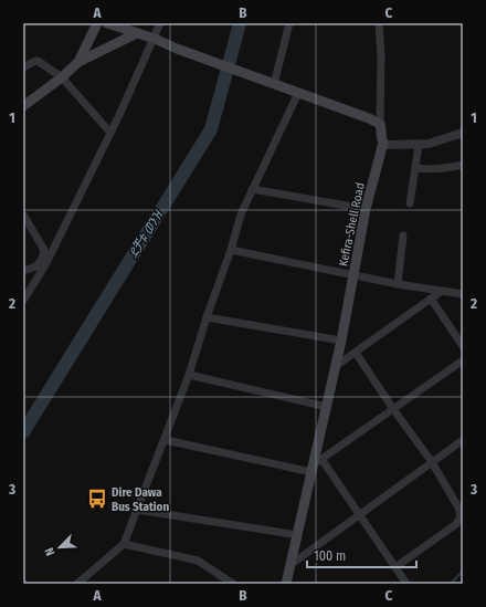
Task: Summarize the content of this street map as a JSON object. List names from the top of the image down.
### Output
{
  "streets": {
    "main road": ["Kefira-Shell Road"]
  },
  "water": ["ደቻቱ ወንዝ"],
  "places": {
    "bus stop": ["Dire Dawa Bus Station"]
  },
  "scale_bar": "100 m",
  "north": "bottom left",
  "grid": {
    "columns": ["A", "B", "C"],
    "rows": ["1", "2", "3"]
  }
}
